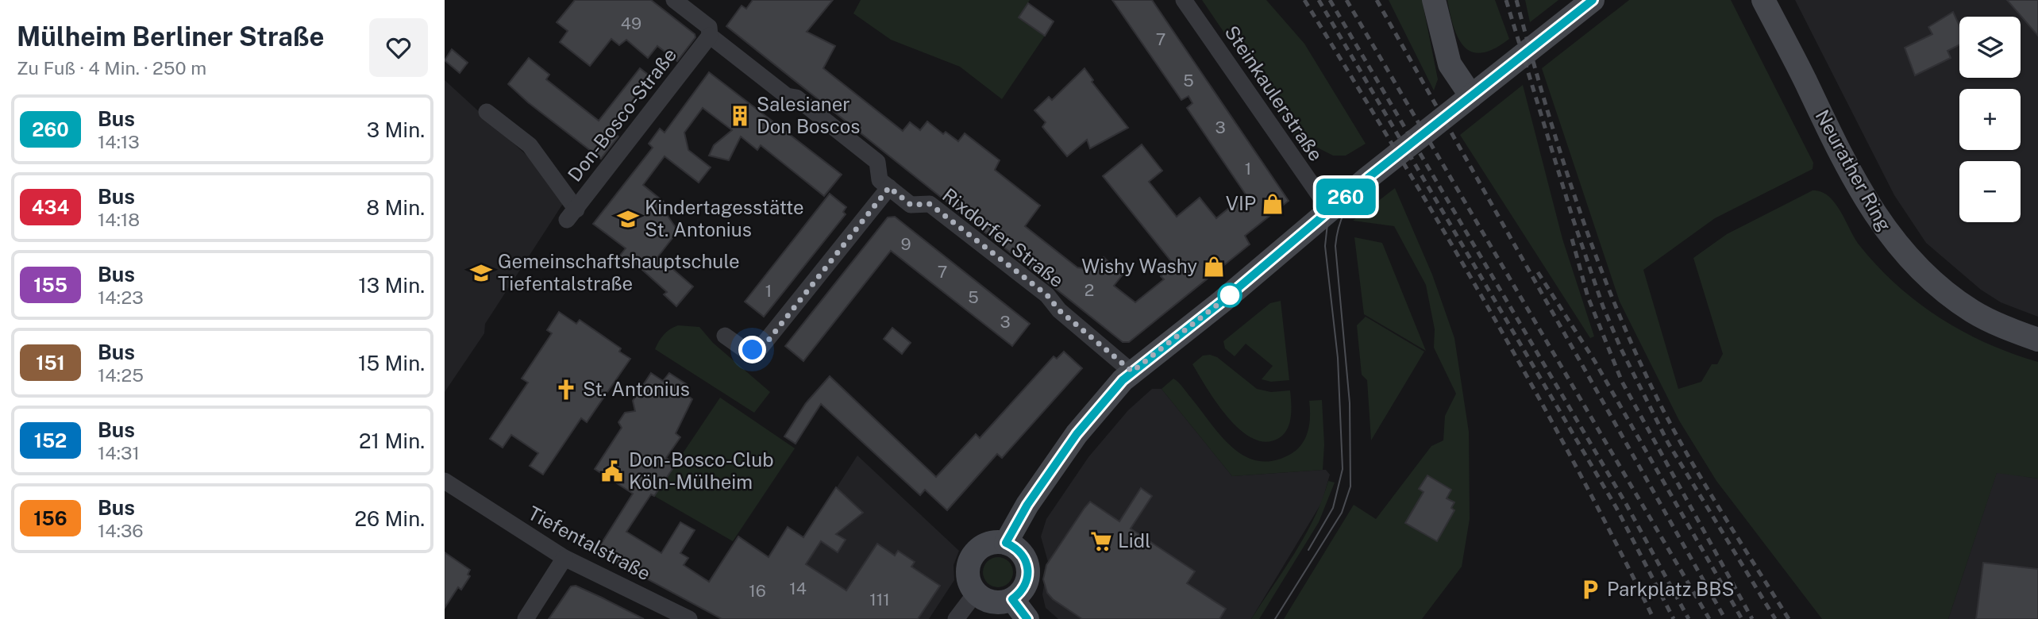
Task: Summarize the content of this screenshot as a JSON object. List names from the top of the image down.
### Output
{
  "streets": {
    "main road": ["Neurather Ring"],
    "street": [
      "Steinkaulerstraße",
      "Don-Bosco-Straße",
      "Rixdorfer Straße",
      "Tiefentalstraße"
    ]
  },
  "crossings": [
    ["Don-Bosco-Straße", "Rixdorfer Straße"]
  ],
  "places": {
    "building": ["Salesianer Don Boscos"],
    "shop": ["VIP", "Wishy Washy"],
    "school or university": ["Kindertagesstätte St. Antonius", "Gemeinschaftshauptschule Tiefentalstraße"],
    "church": ["St. Antonius"],
    "public building": ["Don-Bosco-Club Köln-Mülheim"],
    "supermarket": ["Lidl"],
    "parking": ["Parkplatz BBS"]
  },
  "lines": ["bus line 260"],
  "house_numbers": [
    "49",
    "7",
    "5",
    "3",
    "1",
    "9",
    "7",
    "2",
    "1",
    "5",
    "3",
    "14",
    "16",
    "111"
  ],
  "page": {
    "heading": ["Mülheim Berliner Straße", "Zu Fuß · 4 Min. · 250 m"],
    "on_map": "260",
    "map_buttons": ["+", "−"],
    "list": [
      {
        "mark": "260",
        "name": "Bus",
        "note": "14:13",
        "value": "3 Min."
      },
      {
        "mark": "434",
        "name": "Bus",
        "note": "14:18",
        "value": "8 Min."
      },
      {
        "mark": "155",
        "name": "Bus",
        "note": "14:23",
        "value": "13 Min."
      },
      {
        "mark": "151",
        "name": "Bus",
        "note": "14:25",
        "value": "15 Min."
      },
      {
        "mark": "152",
        "name": "Bus",
        "note": "14:31",
        "value": "21 Min."
      },
      {
        "mark": "156",
        "name": "Bus",
        "note": "14:36",
        "value": "26 Min."
      }
    ]
  }
}
